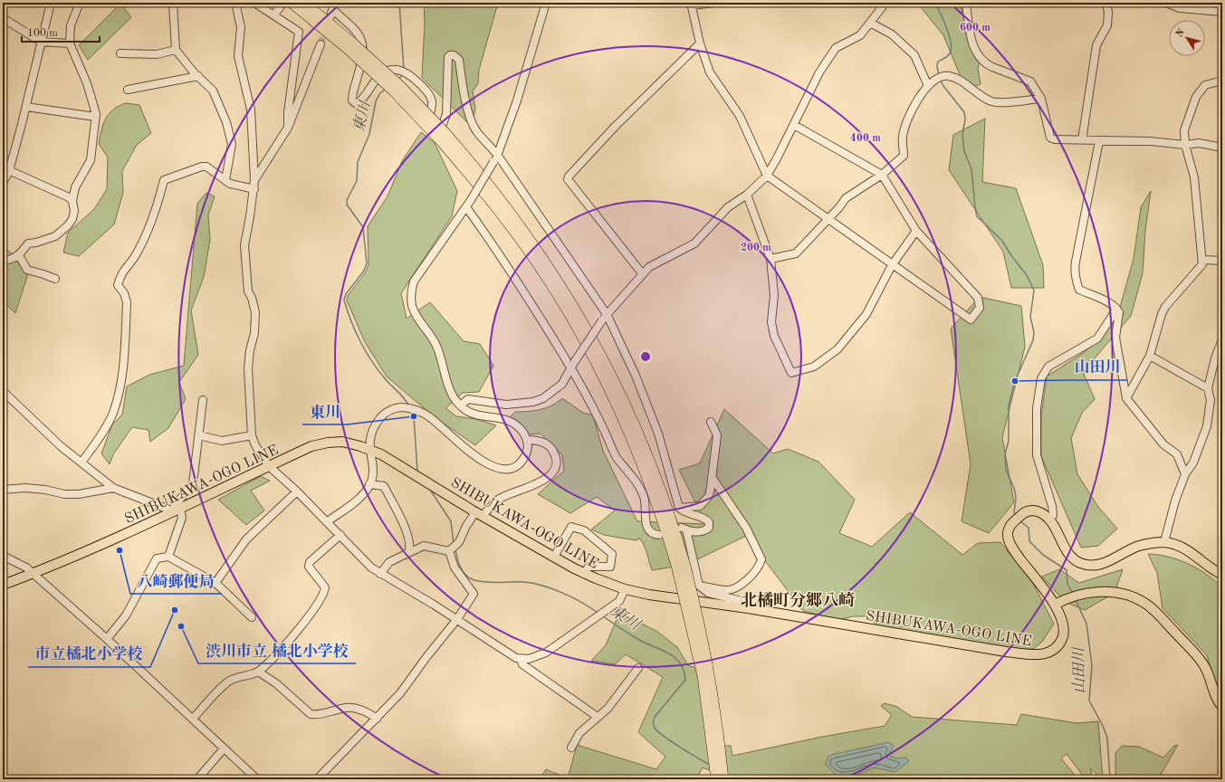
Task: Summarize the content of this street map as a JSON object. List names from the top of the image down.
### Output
{
  "streets": {
    "main road": ["SHIBUKAWA-OGO LINE"]
  },
  "districts": ["北橘町分郷八崎"],
  "water": ["東川", "山田川"],
  "places": [
    "山田川",
    "東川",
    "八崎郵便局",
    "市立橘北小学校",
    "渋川市立 橘北小学校"
  ],
  "scale_bar": "100 m",
  "north": "top left",
  "rings": ["600 m", "400 m", "200 m"]
}
